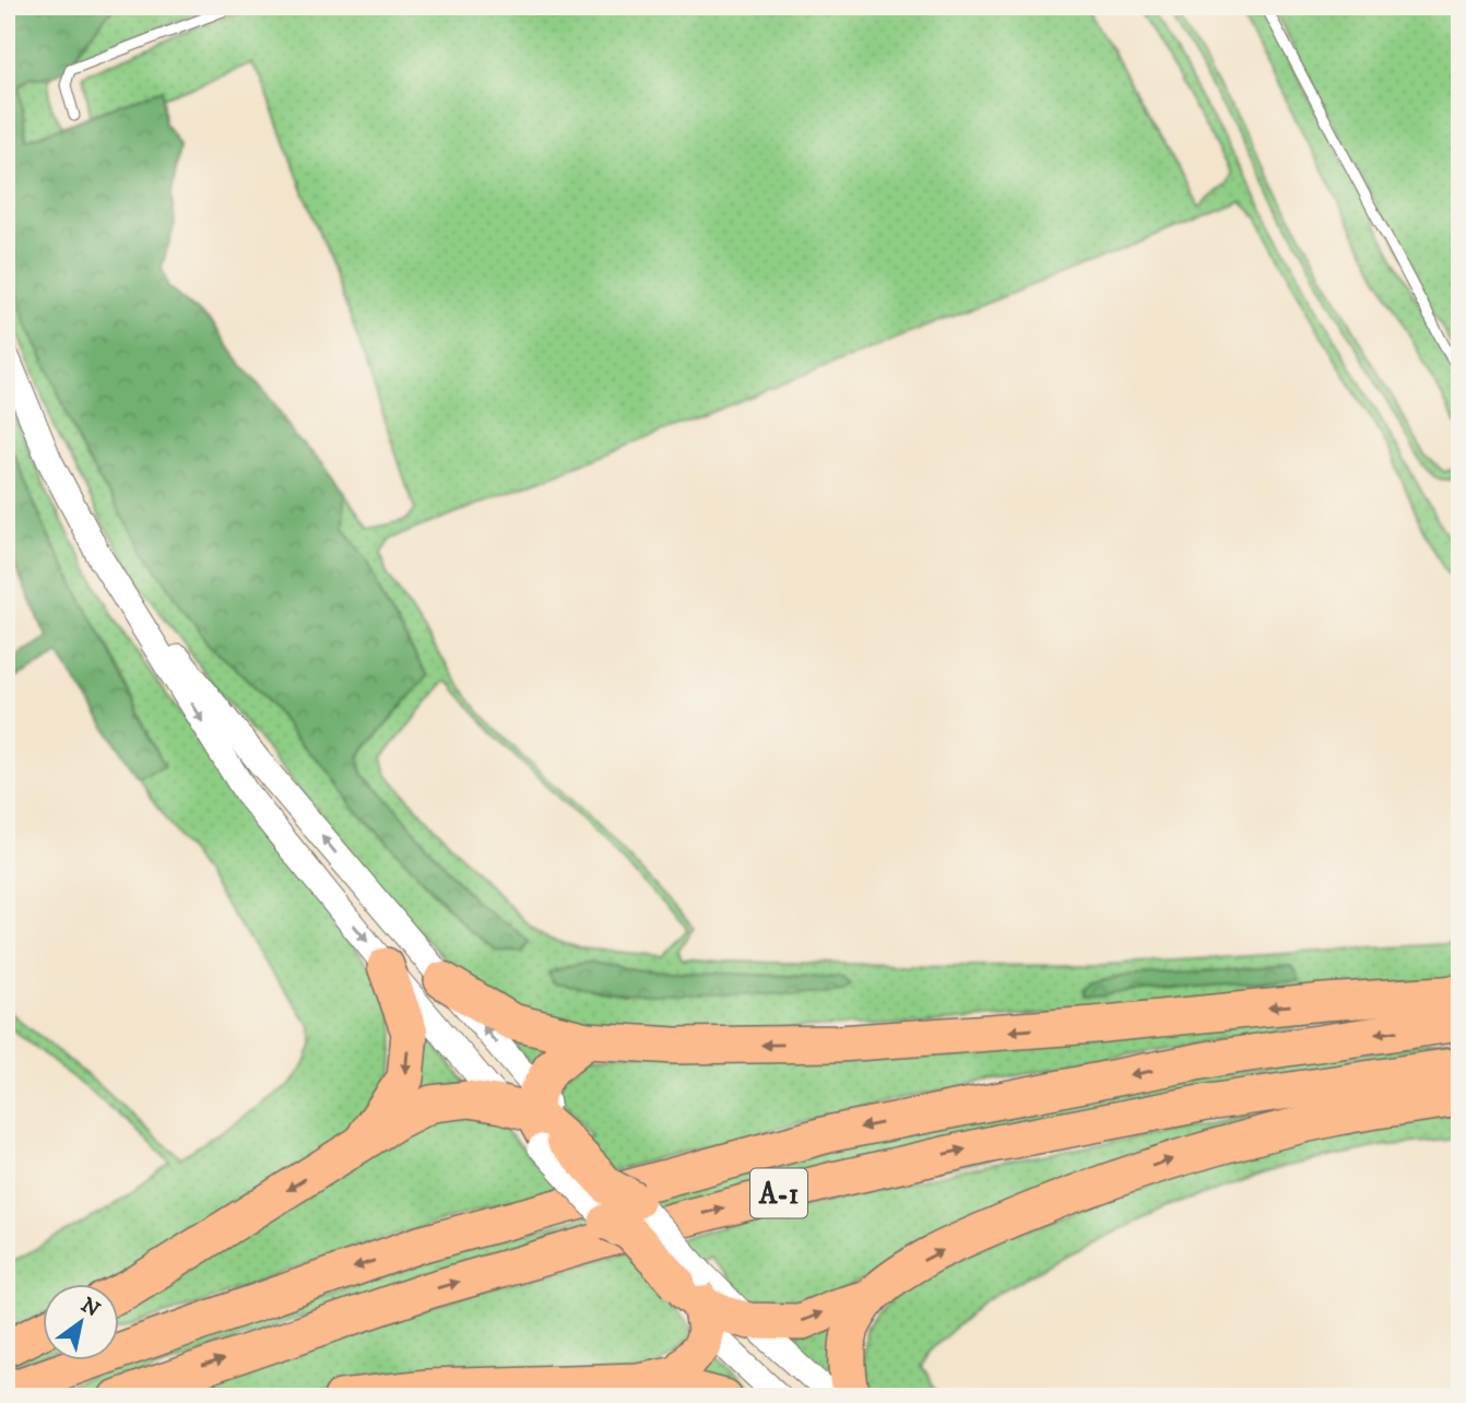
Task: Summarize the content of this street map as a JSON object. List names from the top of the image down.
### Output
{
  "streets": {
    "highway": ["A-1"]
  },
  "north": "top right"
}
